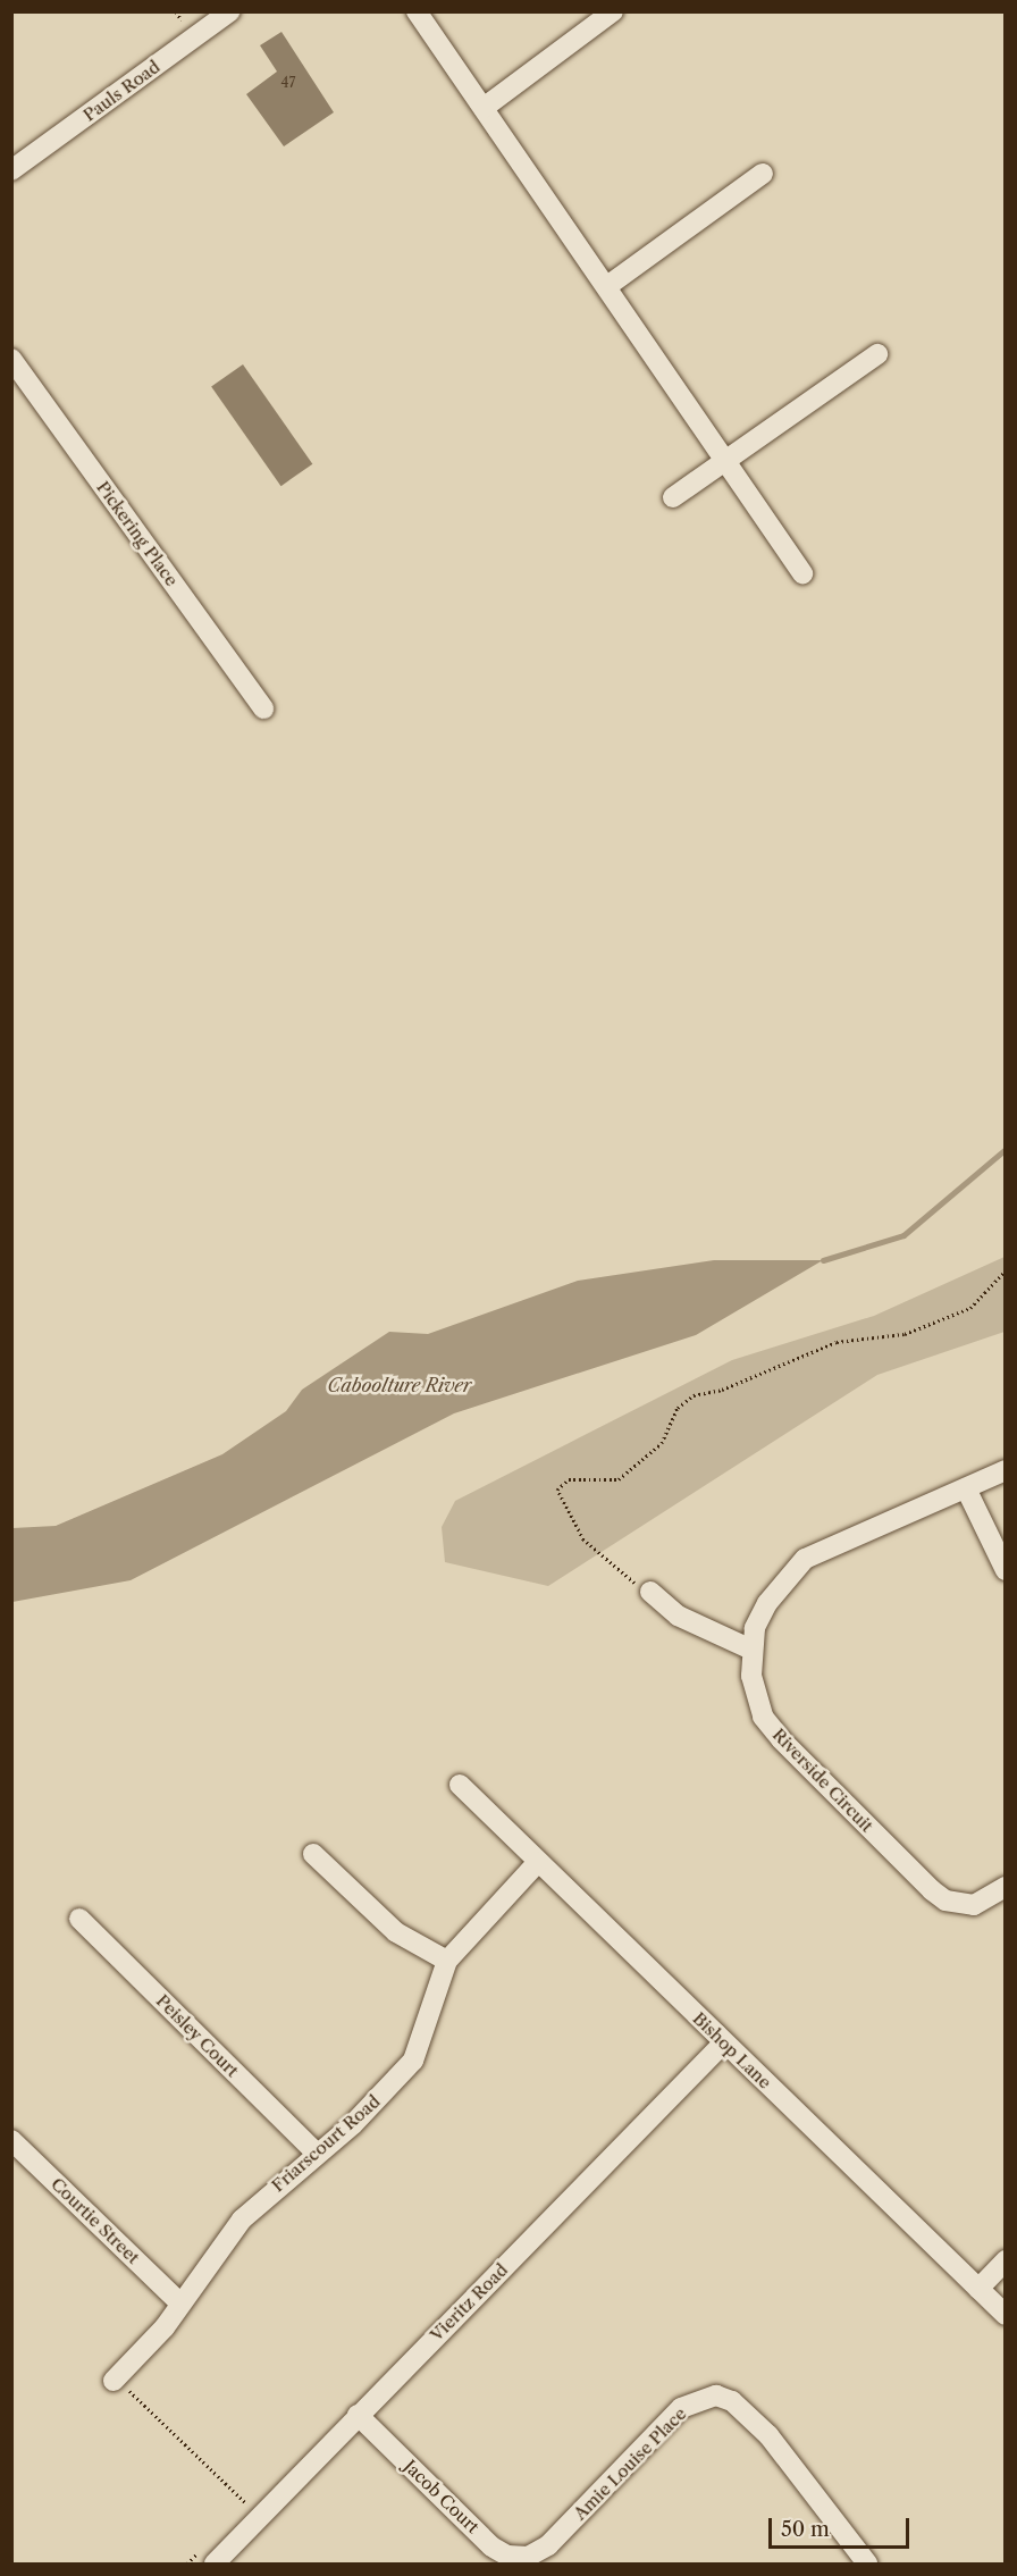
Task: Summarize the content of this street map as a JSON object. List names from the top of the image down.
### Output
{
  "streets": {
    "street": [
      "Pauls Road",
      "Pickering Place",
      "Riverside Circuit",
      "Peisley Court",
      "Bishop Lane",
      "Friarscourt Road",
      "Courtie Street",
      "Vieritz Road",
      "Amie Louise Place",
      "Jacob Court"
    ]
  },
  "crossings": [
    ["Peisley Court", "Friarscourt Road"],
    ["Bishop Lane", "Friarscourt Road"],
    ["Bishop Lane", "Vieritz Road"],
    ["Friarscourt Road", "Courtie Street"],
    ["Vieritz Road", "Jacob Court"],
    ["Amie Louise Place", "Jacob Court"]
  ],
  "water": ["Caboolture River"],
  "house_numbers": ["47"],
  "scale_bar": "50 m"
}
